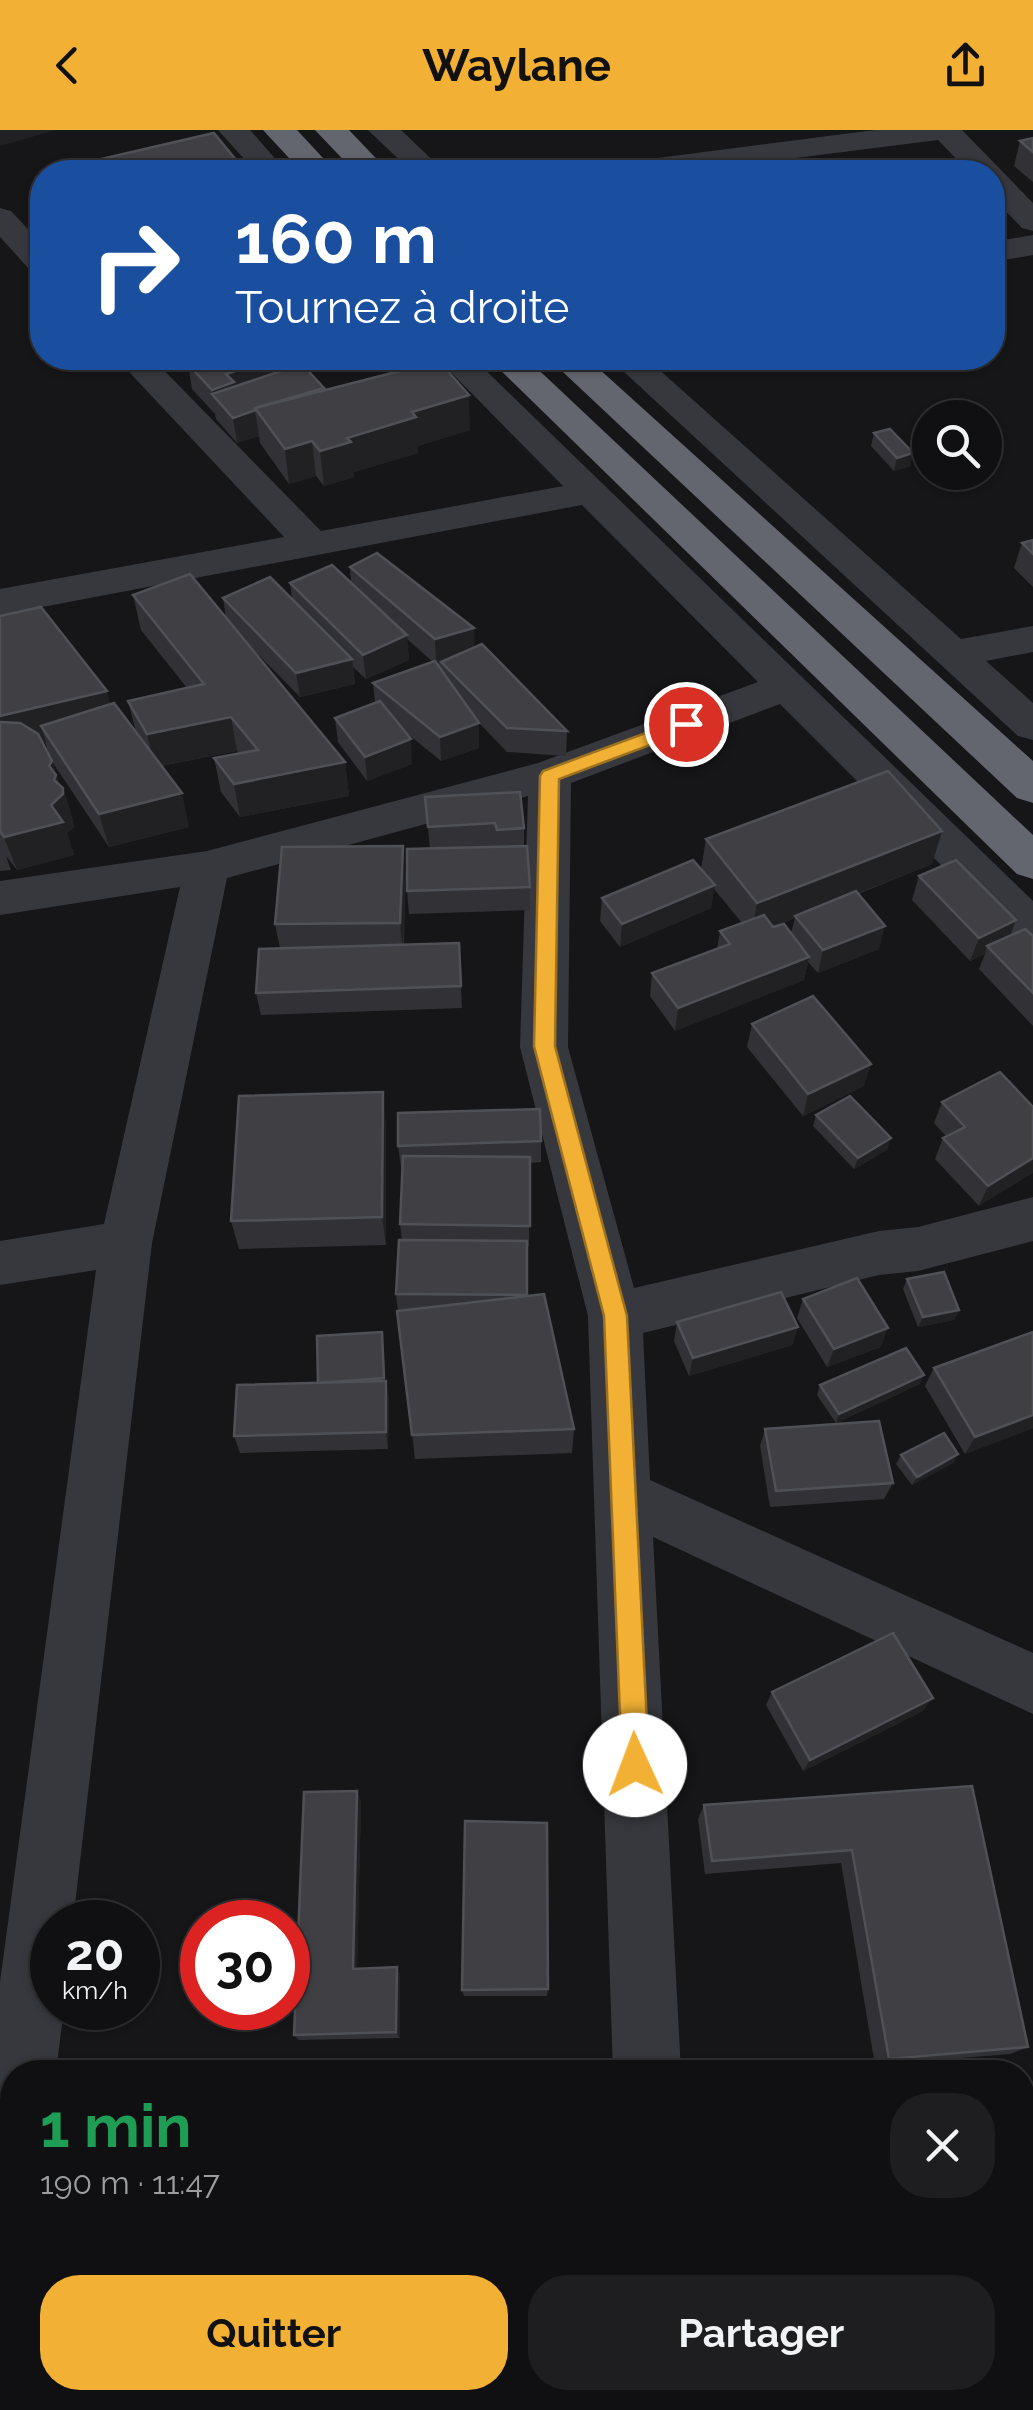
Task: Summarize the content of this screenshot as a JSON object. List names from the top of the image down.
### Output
{
  "page": {
    "header": "Waylane",
    "turn": ["160 m", "Tournez à droite"],
    "speed": "20 km/h",
    "limit": "30",
    "heading": ["1 min", "190 m · 11:47"],
    "buttons": ["Quitter", "Partager"]
  }
}
